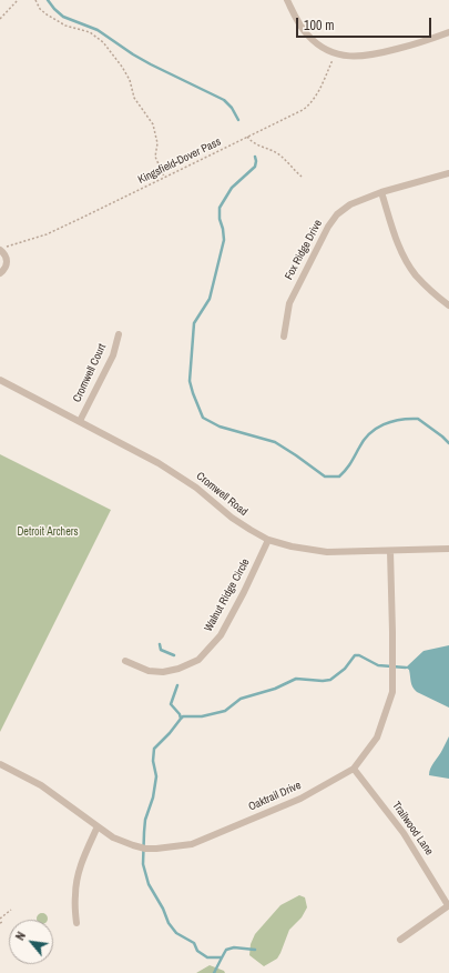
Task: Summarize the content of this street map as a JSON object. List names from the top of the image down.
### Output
{
  "streets": {
    "street": [
      "Fox Ridge Drive",
      "Cromwell Court",
      "Cromwell Road",
      "Walnut Ridge Circle",
      "Oaktrail Drive",
      "Trailwood Lane"
    ],
    "path": ["Kingsfield-Dover Pass"]
  },
  "crossings": [
    ["Cromwell Court", "Cromwell Road"],
    ["Cromwell Road", "Walnut Ridge Circle"],
    ["Cromwell Road", "Oaktrail Drive"],
    ["Oaktrail Drive", "Trailwood Lane"]
  ],
  "parks": ["Detroit Archers"],
  "scale_bar": "100 m",
  "north": "top left"
}
